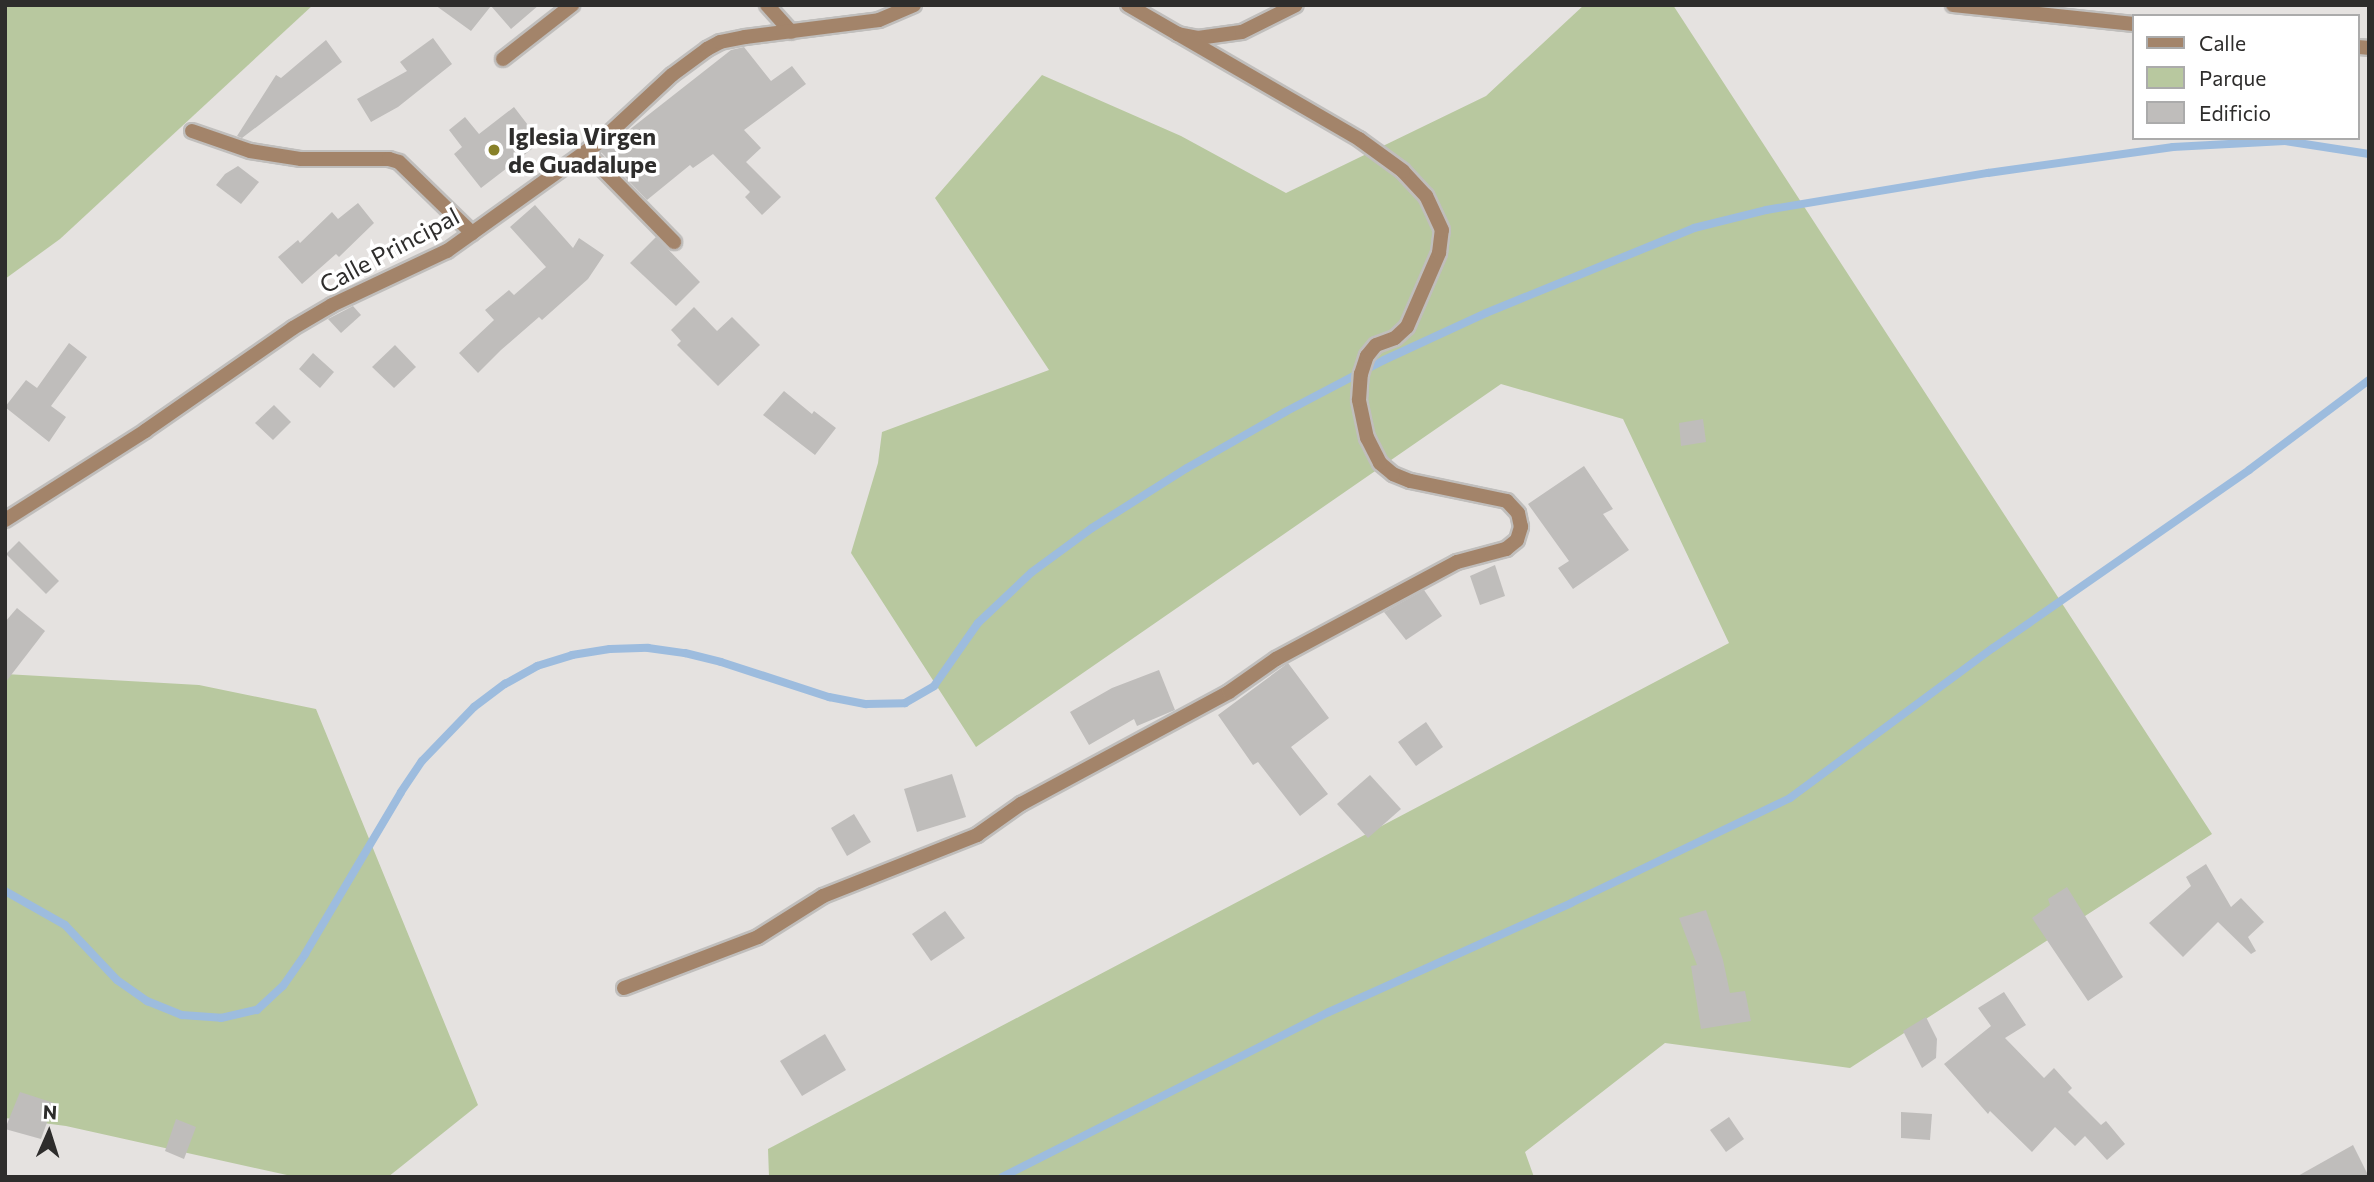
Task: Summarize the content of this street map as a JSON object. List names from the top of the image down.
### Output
{
  "streets": {
    "street": ["Calle Principal"]
  },
  "places": ["Iglesia Virgen de Guadalupe"],
  "legend": ["Calle", "Parque", "Edificio"],
  "north": "top"
}
